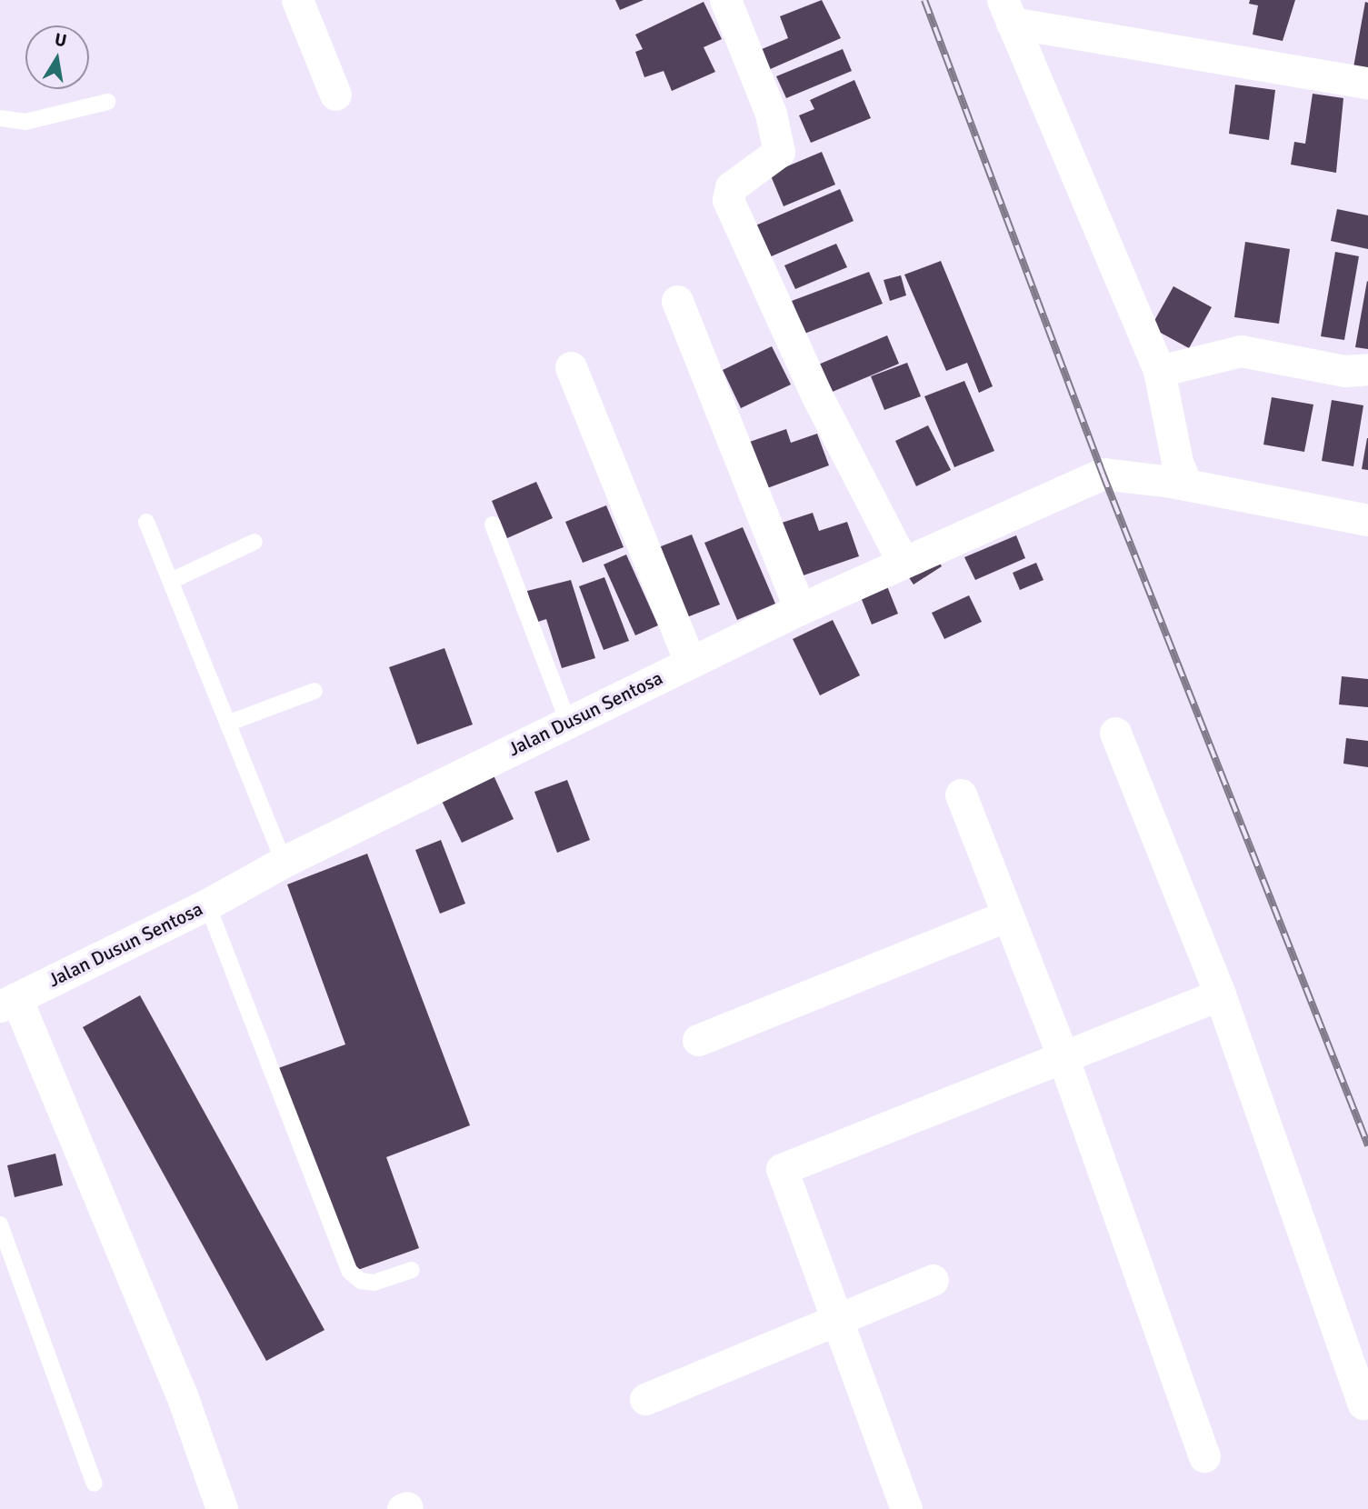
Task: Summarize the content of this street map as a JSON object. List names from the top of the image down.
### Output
{
  "streets": {
    "street": ["Jalan Dusun Sentosa"]
  },
  "north": "top"
}
